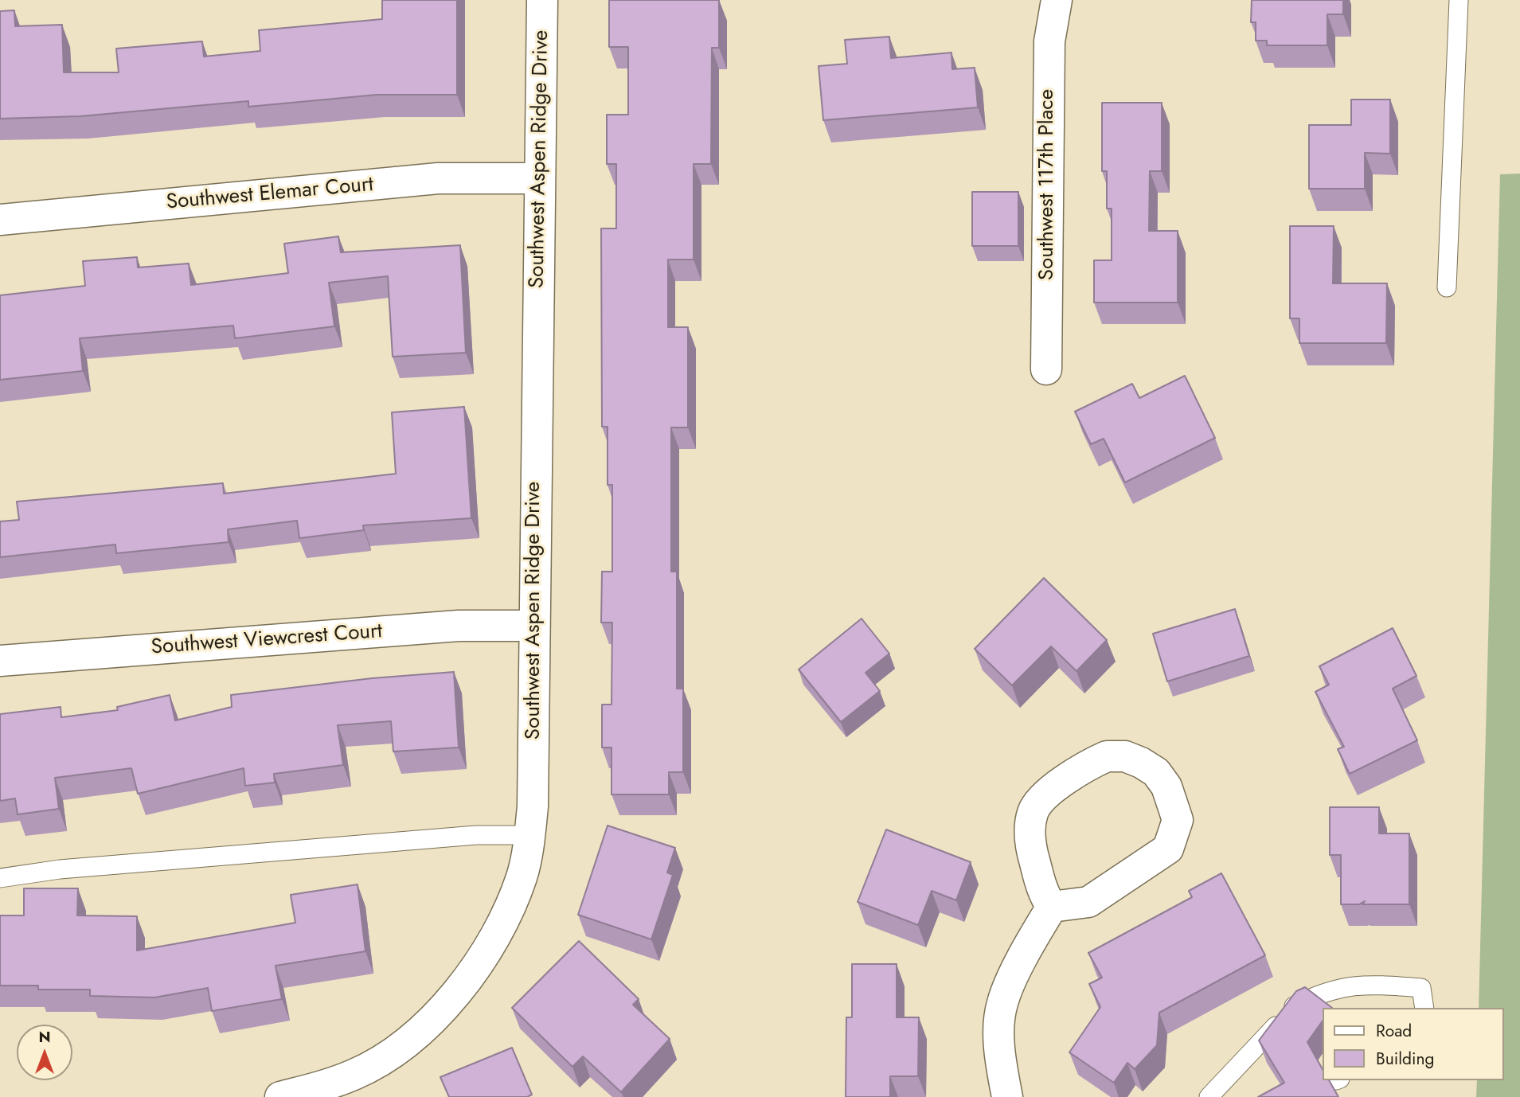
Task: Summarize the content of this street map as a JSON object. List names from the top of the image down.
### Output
{
  "streets": {
    "street": [
      "Southwest Aspen Ridge Drive",
      "Southwest 117th Place",
      "Southwest Elemar Court",
      "Southwest Viewcrest Court"
    ]
  },
  "crossings": [
    ["Southwest Aspen Ridge Drive", "Southwest Elemar Court"],
    ["Southwest Aspen Ridge Drive", "Southwest Viewcrest Court"]
  ],
  "legend": ["Road", "Building"],
  "north": "top"
}
